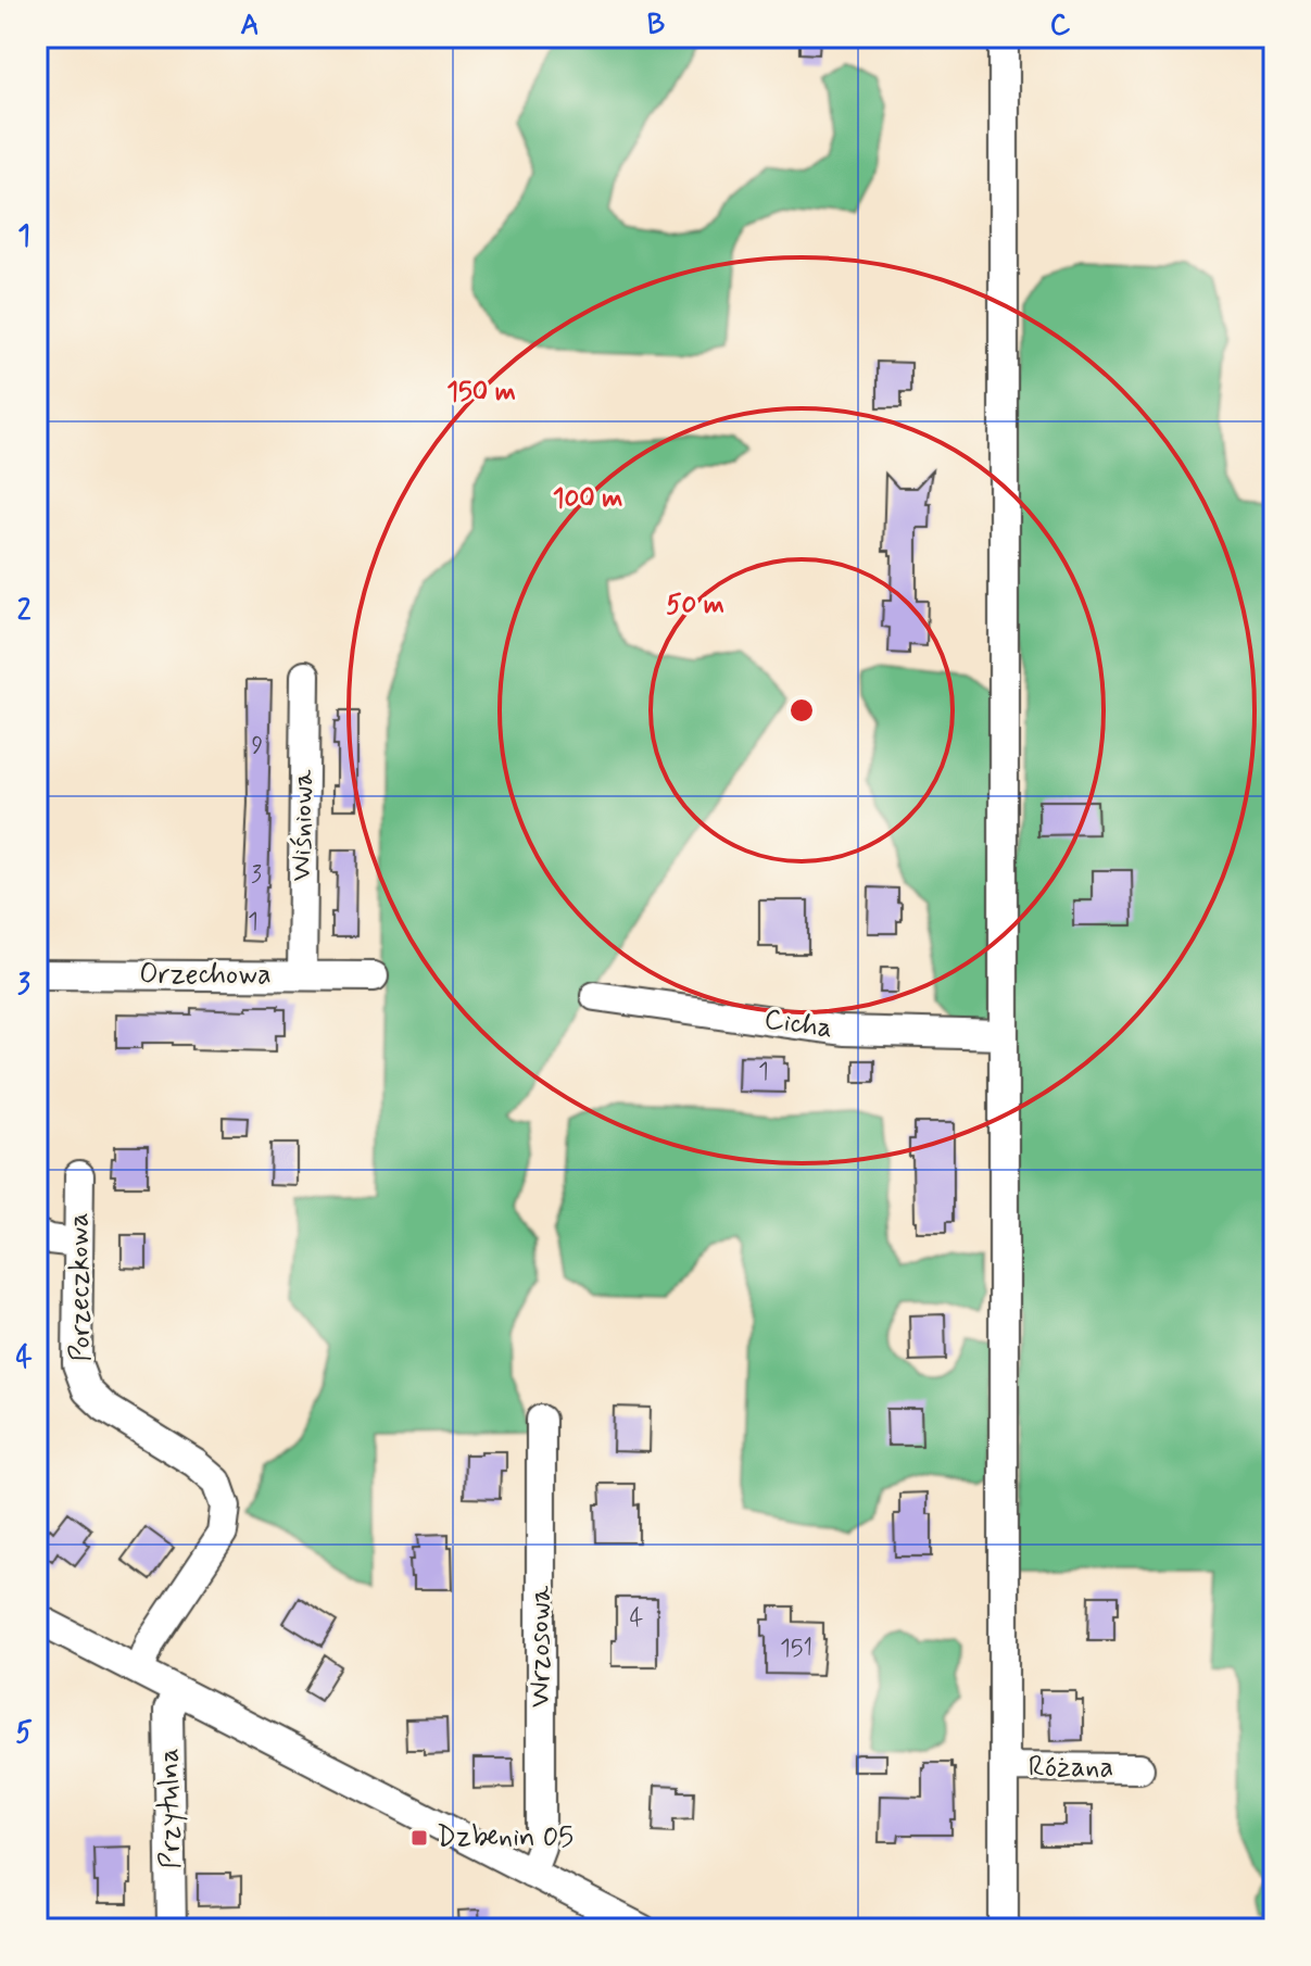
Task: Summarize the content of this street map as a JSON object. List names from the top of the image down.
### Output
{
  "streets": {
    "street": [
      "Wiśniowa",
      "Orzechowa",
      "Cicha",
      "Porzeczkowa",
      "Wrzosowa",
      "Różana",
      "Przytulna"
    ]
  },
  "crossings": [
    ["Wiśniowa", "Orzechowa"]
  ],
  "places": {
    "transit": ["Dzbenin 05"]
  },
  "house_numbers": [
    "9",
    "3",
    "1",
    "1",
    "4",
    "151"
  ],
  "grid": {
    "columns": ["A", "B", "C"],
    "rows": [
      "1",
      "2",
      "3",
      "4",
      "5"
    ]
  },
  "rings": ["150 m", "100 m", "50 m"]
}
